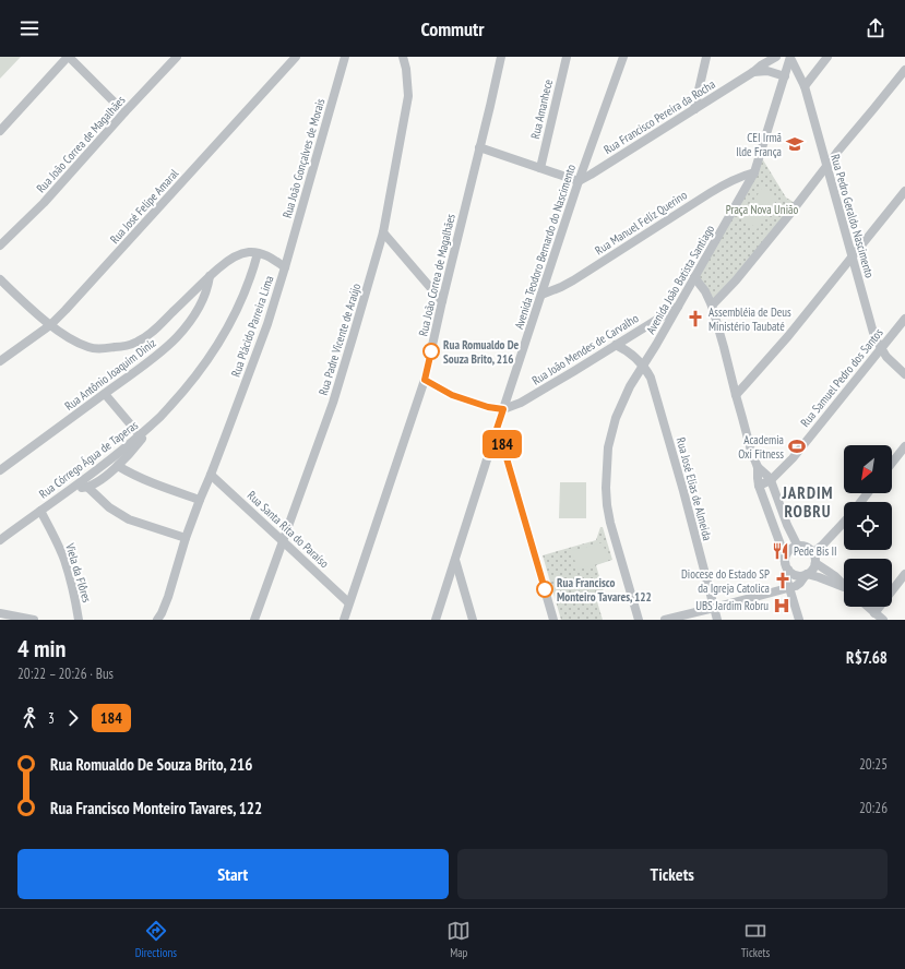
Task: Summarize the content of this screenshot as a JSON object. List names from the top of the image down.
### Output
{
  "streets": {
    "street": [
      "Rua Amanhece",
      "Rua Francisco Pereira da Rocha",
      "Rua João Correa de Magalhães",
      "Rua João Gonçalves de Morais",
      "Rua José Felipe Amaral",
      "Rua Pedro Geraldo Nascimento",
      "Rua Manuel Feliz Querino",
      "Avenida Teodoro Bernardo do Nascimento",
      "Avenida João Batista Santiago",
      "Rua Plácido Parreira Lima",
      "Rua Padre Vicente de Araújo",
      "Rua João Mendes de Carvalho",
      "Rua Antônio Joaquim Diniz",
      "Rua Samuel Pedro dos Santos",
      "Rua Córrego Água de Taperas",
      "Rua José Elias de Almeida",
      "Rua Santa Rita do Paraíso",
      "Viela da Flôres"
    ]
  },
  "crossings": [
    ["Rua Francisco Pereira da Rocha", "Avenida Teodoro Bernardo do Nascimento"],
    ["Rua João Correa de Magalhães", "Rua Santa Rita do Paraíso"],
    ["Rua João Gonçalves de Morais", "Rua Plácido Parreira Lima"],
    ["Rua Pedro Geraldo Nascimento", "Avenida João Batista Santiago"],
    ["Rua Pedro Geraldo Nascimento", "Rua Samuel Pedro dos Santos"],
    ["Rua Manuel Feliz Querino", "Avenida Teodoro Bernardo do Nascimento"],
    ["Rua Manuel Feliz Querino", "Avenida João Batista Santiago"],
    ["Avenida Teodoro Bernardo do Nascimento", "Rua João Mendes de Carvalho"],
    ["Avenida João Batista Santiago", "Rua João Mendes de Carvalho"],
    ["Avenida João Batista Santiago", "Rua José Elias de Almeida"],
    ["Rua Plácido Parreira Lima", "Rua Córrego Água de Taperas"],
    ["Rua Plácido Parreira Lima", "Rua Santa Rita do Paraíso"],
    ["Rua Padre Vicente de Araújo", "Rua Santa Rita do Paraíso"],
    ["Rua Córrego Água de Taperas", "Viela da Flôres"]
  ],
  "districts": ["JARDIM ROBRU"],
  "parks": ["Praça Nova União"],
  "places": {
    "school or university": ["CEI Irmã Ilde França"],
    "church": ["Assembléia de Deus Ministério Taubaté", "Diocese do Estado SP da Igreja Catolica"],
    "other": ["Rua Romualdo De Souza Brito, 216", "Rua Francisco Monteiro Tavares, 122"],
    "sports": ["Academia Oxi Fitness"],
    "restaurant": ["Pede Bis II"],
    "hospital": ["UBS Jardim Robru"]
  },
  "lines": ["bus line 184"],
  "north": "bottom left",
  "page": {
    "header": "Commutr",
    "on_map": "184",
    "heading": ["4 min", "20:22 – 20:26 · Bus", "R$7.68"],
    "legs": ["3", "184"],
    "list": [
      {
        "name": "Rua Romualdo De Souza Brito, 216",
        "value": "20:25"
      },
      {
        "name": "Rua Francisco Monteiro Tavares, 122",
        "value": "20:26"
      }
    ],
    "buttons": ["Start", "Tickets"],
    "tabs": ["Directions", "Map", "Tickets"]
  }
}
